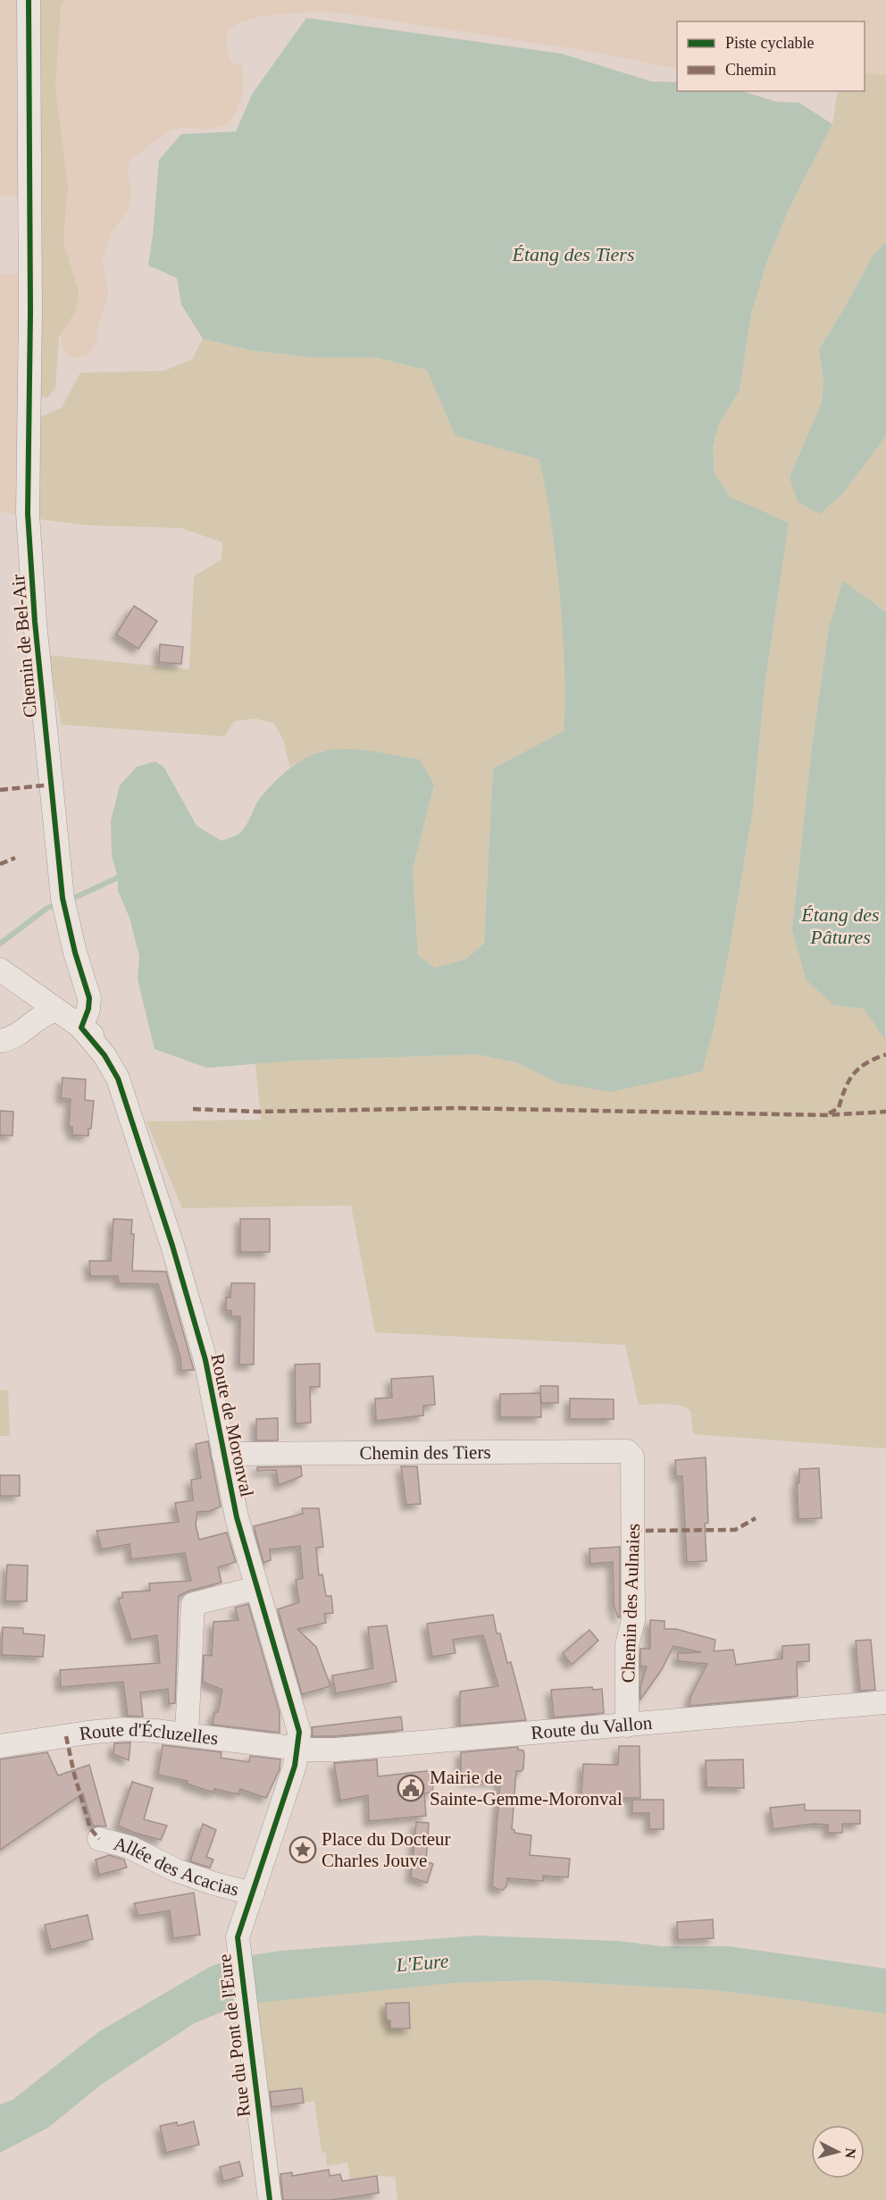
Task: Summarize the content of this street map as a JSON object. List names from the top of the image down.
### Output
{
  "streets": {
    "street": [
      "Chemin de Bel-Air",
      "Route de Moronval",
      "Chemin des Tiers",
      "Chemin des Aulnaies",
      "Route du Vallon",
      "Route d'Écluzelles",
      "Allée des Acacias",
      "Rue du Pont de l'Eure"
    ]
  },
  "crossings": [
    ["Chemin de Bel-Air", "Route de Moronval"],
    ["Route de Moronval", "Chemin des Tiers"],
    ["Route de Moronval", "Route du Vallon"],
    ["Route de Moronval", "Route d'Écluzelles"],
    ["Route de Moronval", "Rue du Pont de l'Eure"],
    ["Chemin des Tiers", "Chemin des Aulnaies"],
    ["Chemin des Aulnaies", "Route du Vallon"],
    ["Route du Vallon", "Route d'Écluzelles"],
    ["Route du Vallon", "Rue du Pont de l'Eure"],
    ["Route d'Écluzelles", "Rue du Pont de l'Eure"],
    ["Allée des Acacias", "Rue du Pont de l'Eure"]
  ],
  "water": ["Étang des Tiers", "Étang des Pâtures", "L'Eure"],
  "places": {
    "public building": ["Mairie de Sainte-Gemme-Moronval"],
    "place": ["Place du Docteur Charles Jouve"]
  },
  "legend": ["Piste cyclable", "Chemin"],
  "north": "right"
}
